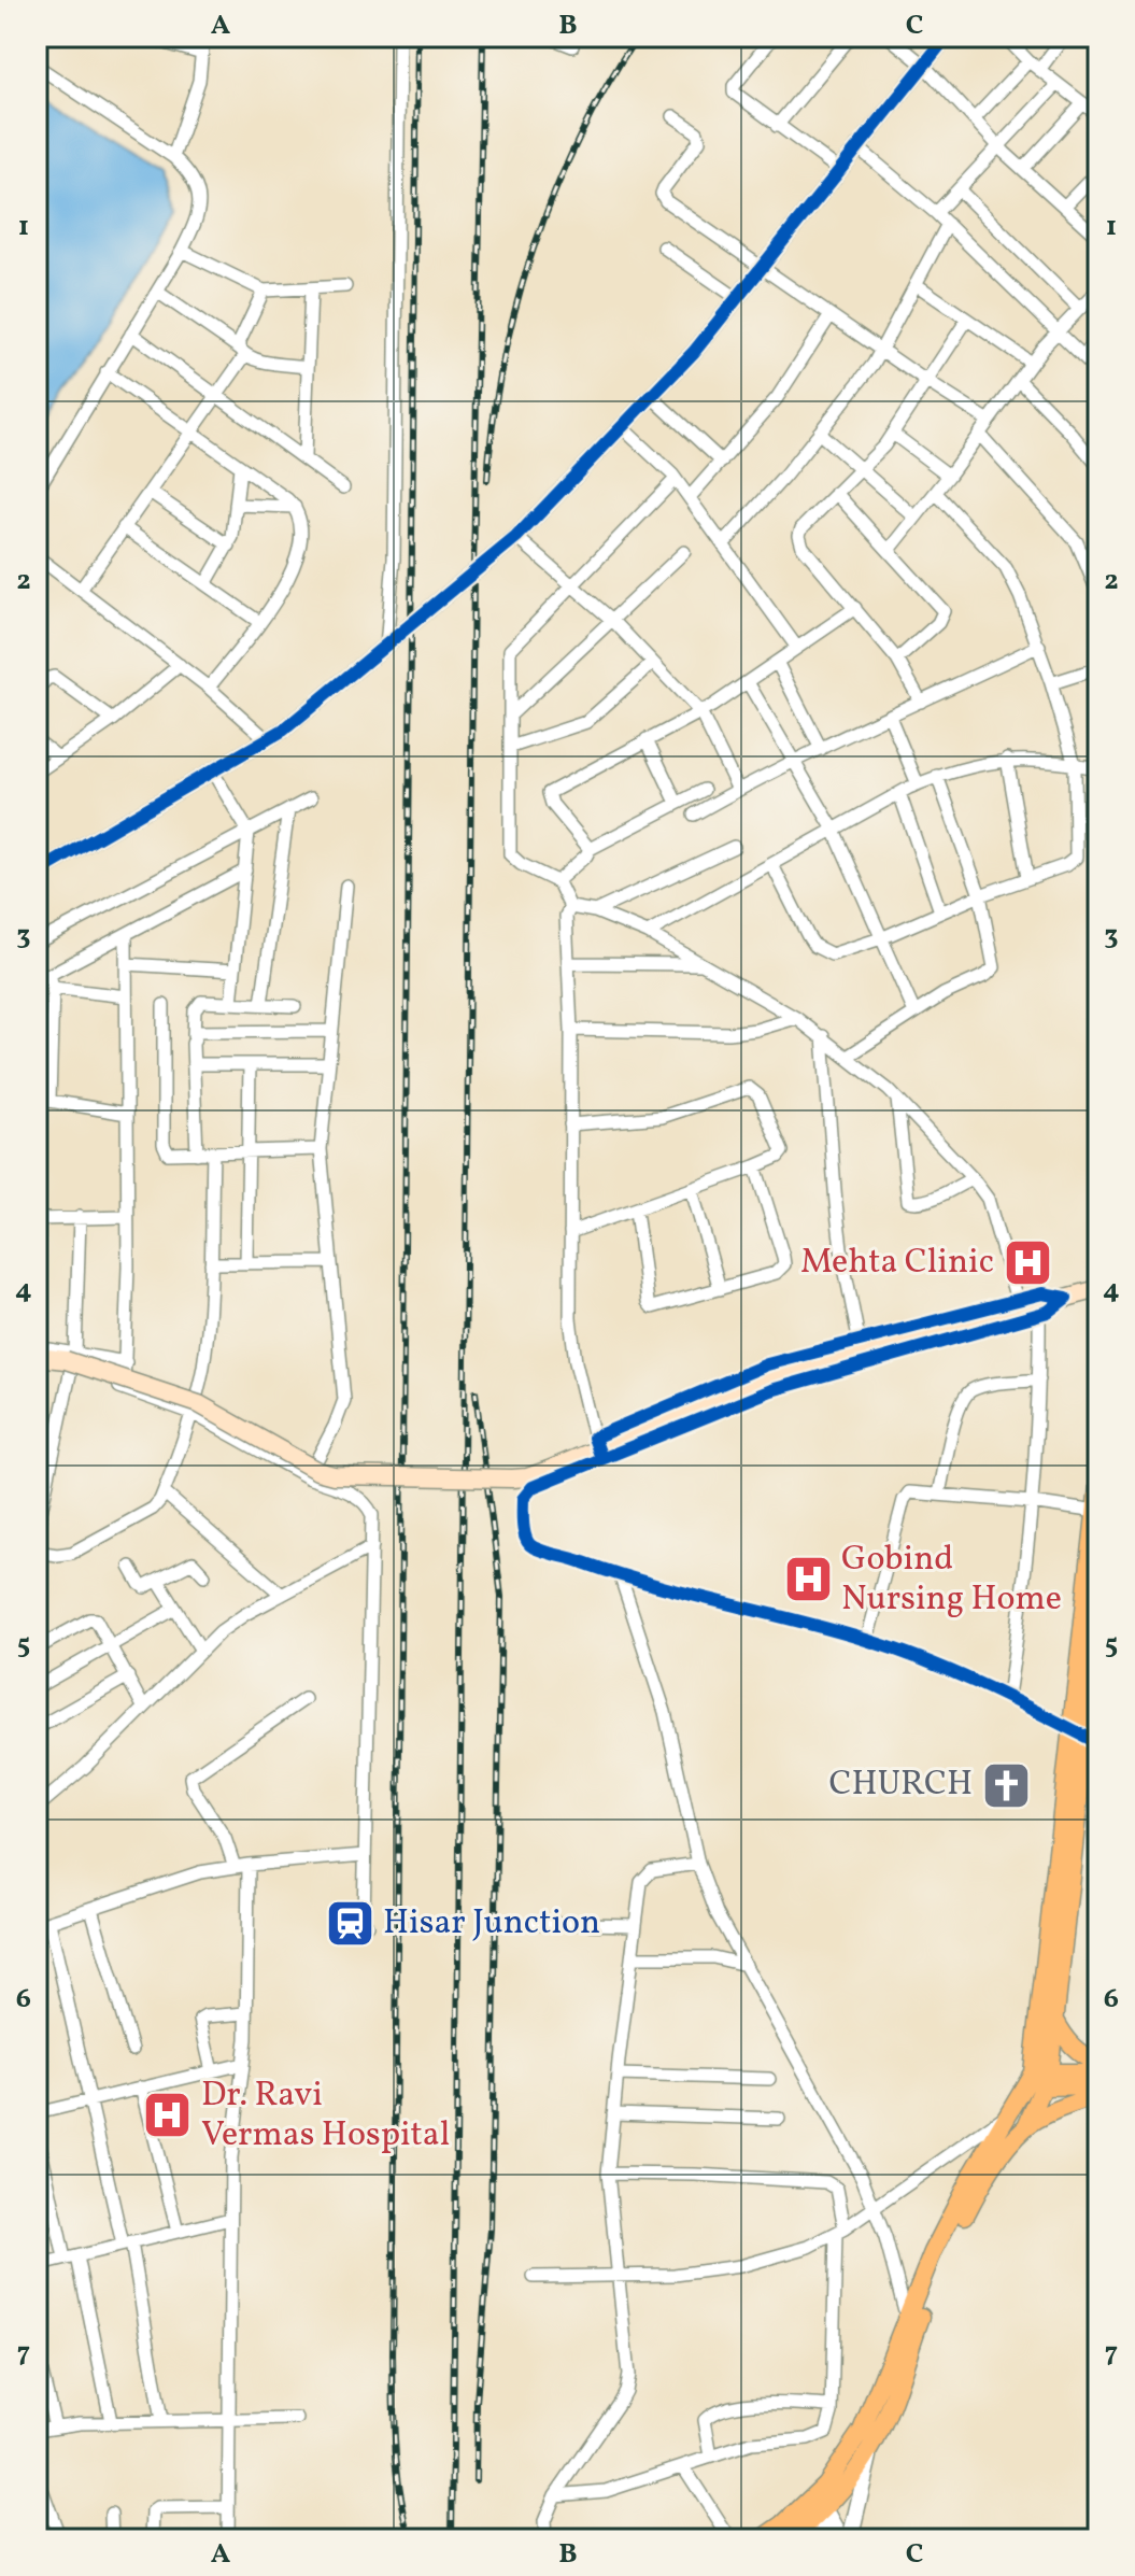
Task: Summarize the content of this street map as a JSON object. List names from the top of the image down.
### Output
{
  "places": {
    "hospital": ["Mehta Clinic", "Gobind Nursing Home", "Dr. Ravi Vermas Hospital"],
    "church": ["CHURCH"],
    "station": ["Hisar Junction"]
  },
  "grid": {
    "columns": ["A", "B", "C"],
    "rows": [
      "1",
      "2",
      "3",
      "4",
      "5",
      "6",
      "7"
    ]
  }
}
